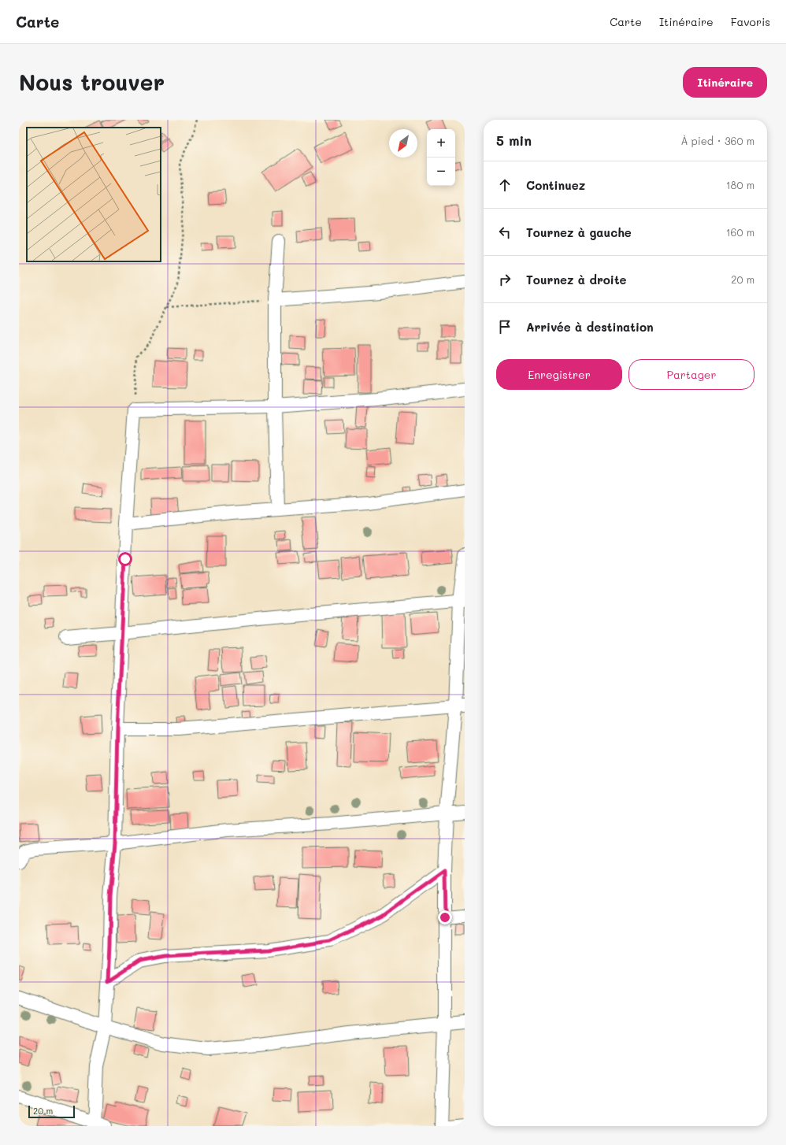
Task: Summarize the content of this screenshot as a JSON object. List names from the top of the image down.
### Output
{
  "scale_bar": "20 m",
  "north": "bottom left",
  "page": {
    "header": "Carte",
    "nav": ["Carte", "Itinéraire", "Favoris"],
    "buttons": [
      "Itinéraire",
      ["Enregistrer", "Partager"]
    ],
    "title": "Nous trouver",
    "heading": ["5 min", "À pied · 360 m"],
    "map_buttons": ["+", "−"],
    "list": [
      ["Continuez", "180 m"],
      ["Tournez à gauche", "160 m"],
      ["Tournez à droite", "20 m"],
      "Arrivée à destination"
    ],
    "scale": "20 m"
  }
}
